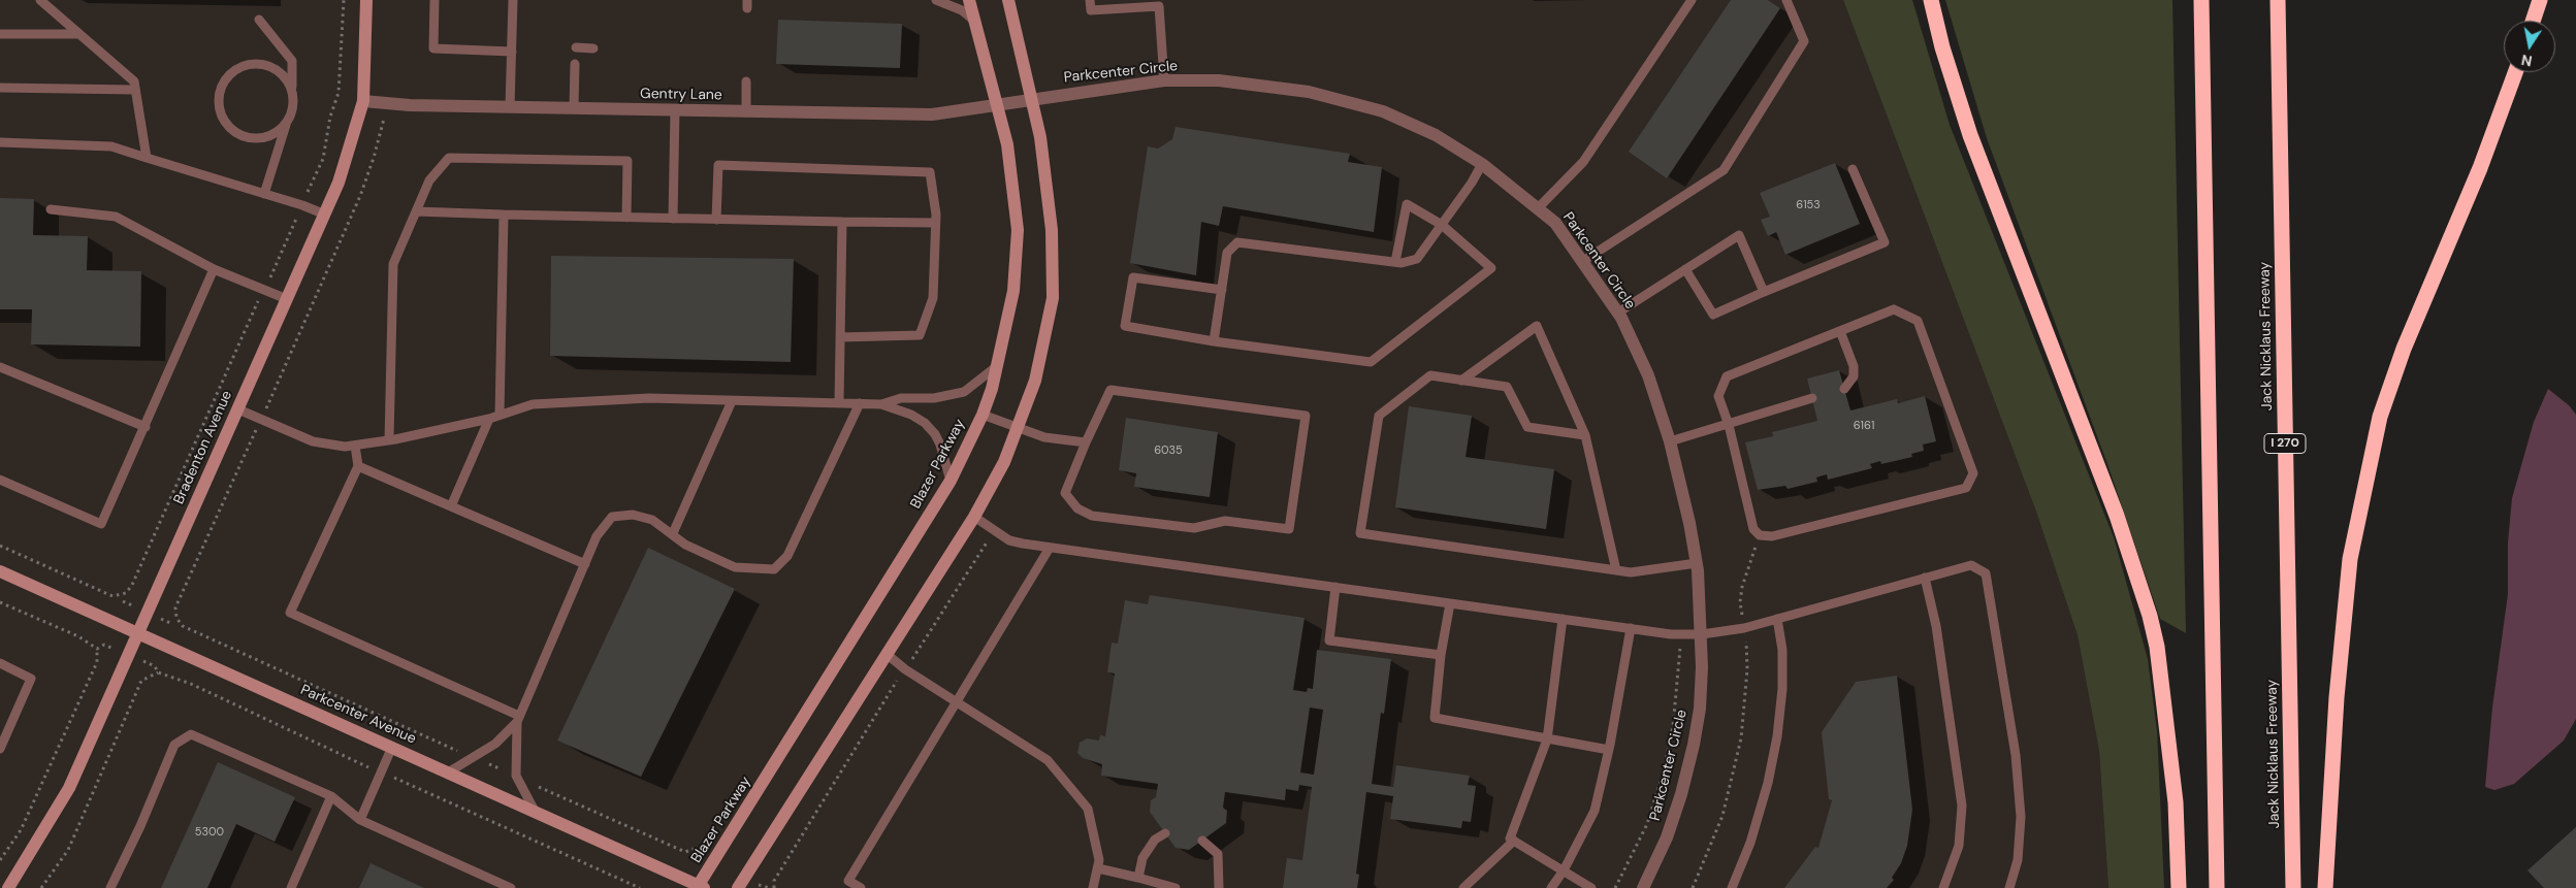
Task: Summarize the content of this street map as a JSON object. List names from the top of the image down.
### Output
{
  "streets": {
    "highway": ["Jack Nicklaus Freeway", "I 270"],
    "street": [
      "Parkcenter Circle",
      "Gentry Lane",
      "Bradenton Avenue",
      "Blazer Parkway",
      "Parkcenter Avenue"
    ]
  },
  "crossings": [
    ["Parkcenter Circle", "Gentry Lane"],
    ["Parkcenter Circle", "Blazer Parkway"],
    ["Gentry Lane", "Bradenton Avenue"],
    ["Gentry Lane", "Blazer Parkway"],
    ["Bradenton Avenue", "Parkcenter Avenue"],
    ["Blazer Parkway", "Parkcenter Avenue"]
  ],
  "house_numbers": [
    "6153",
    "6161",
    "6035",
    "5300"
  ],
  "north": "bottom"
}
